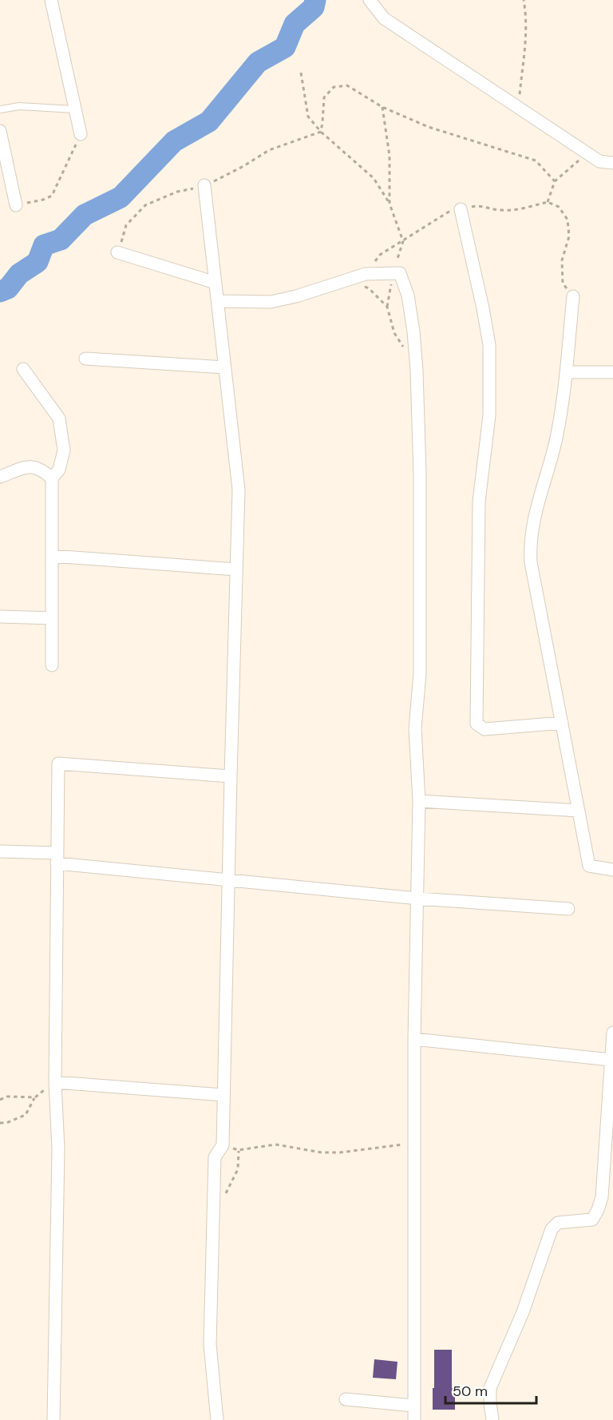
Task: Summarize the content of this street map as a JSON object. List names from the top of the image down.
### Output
{
  "scale_bar": "50 m"
}
